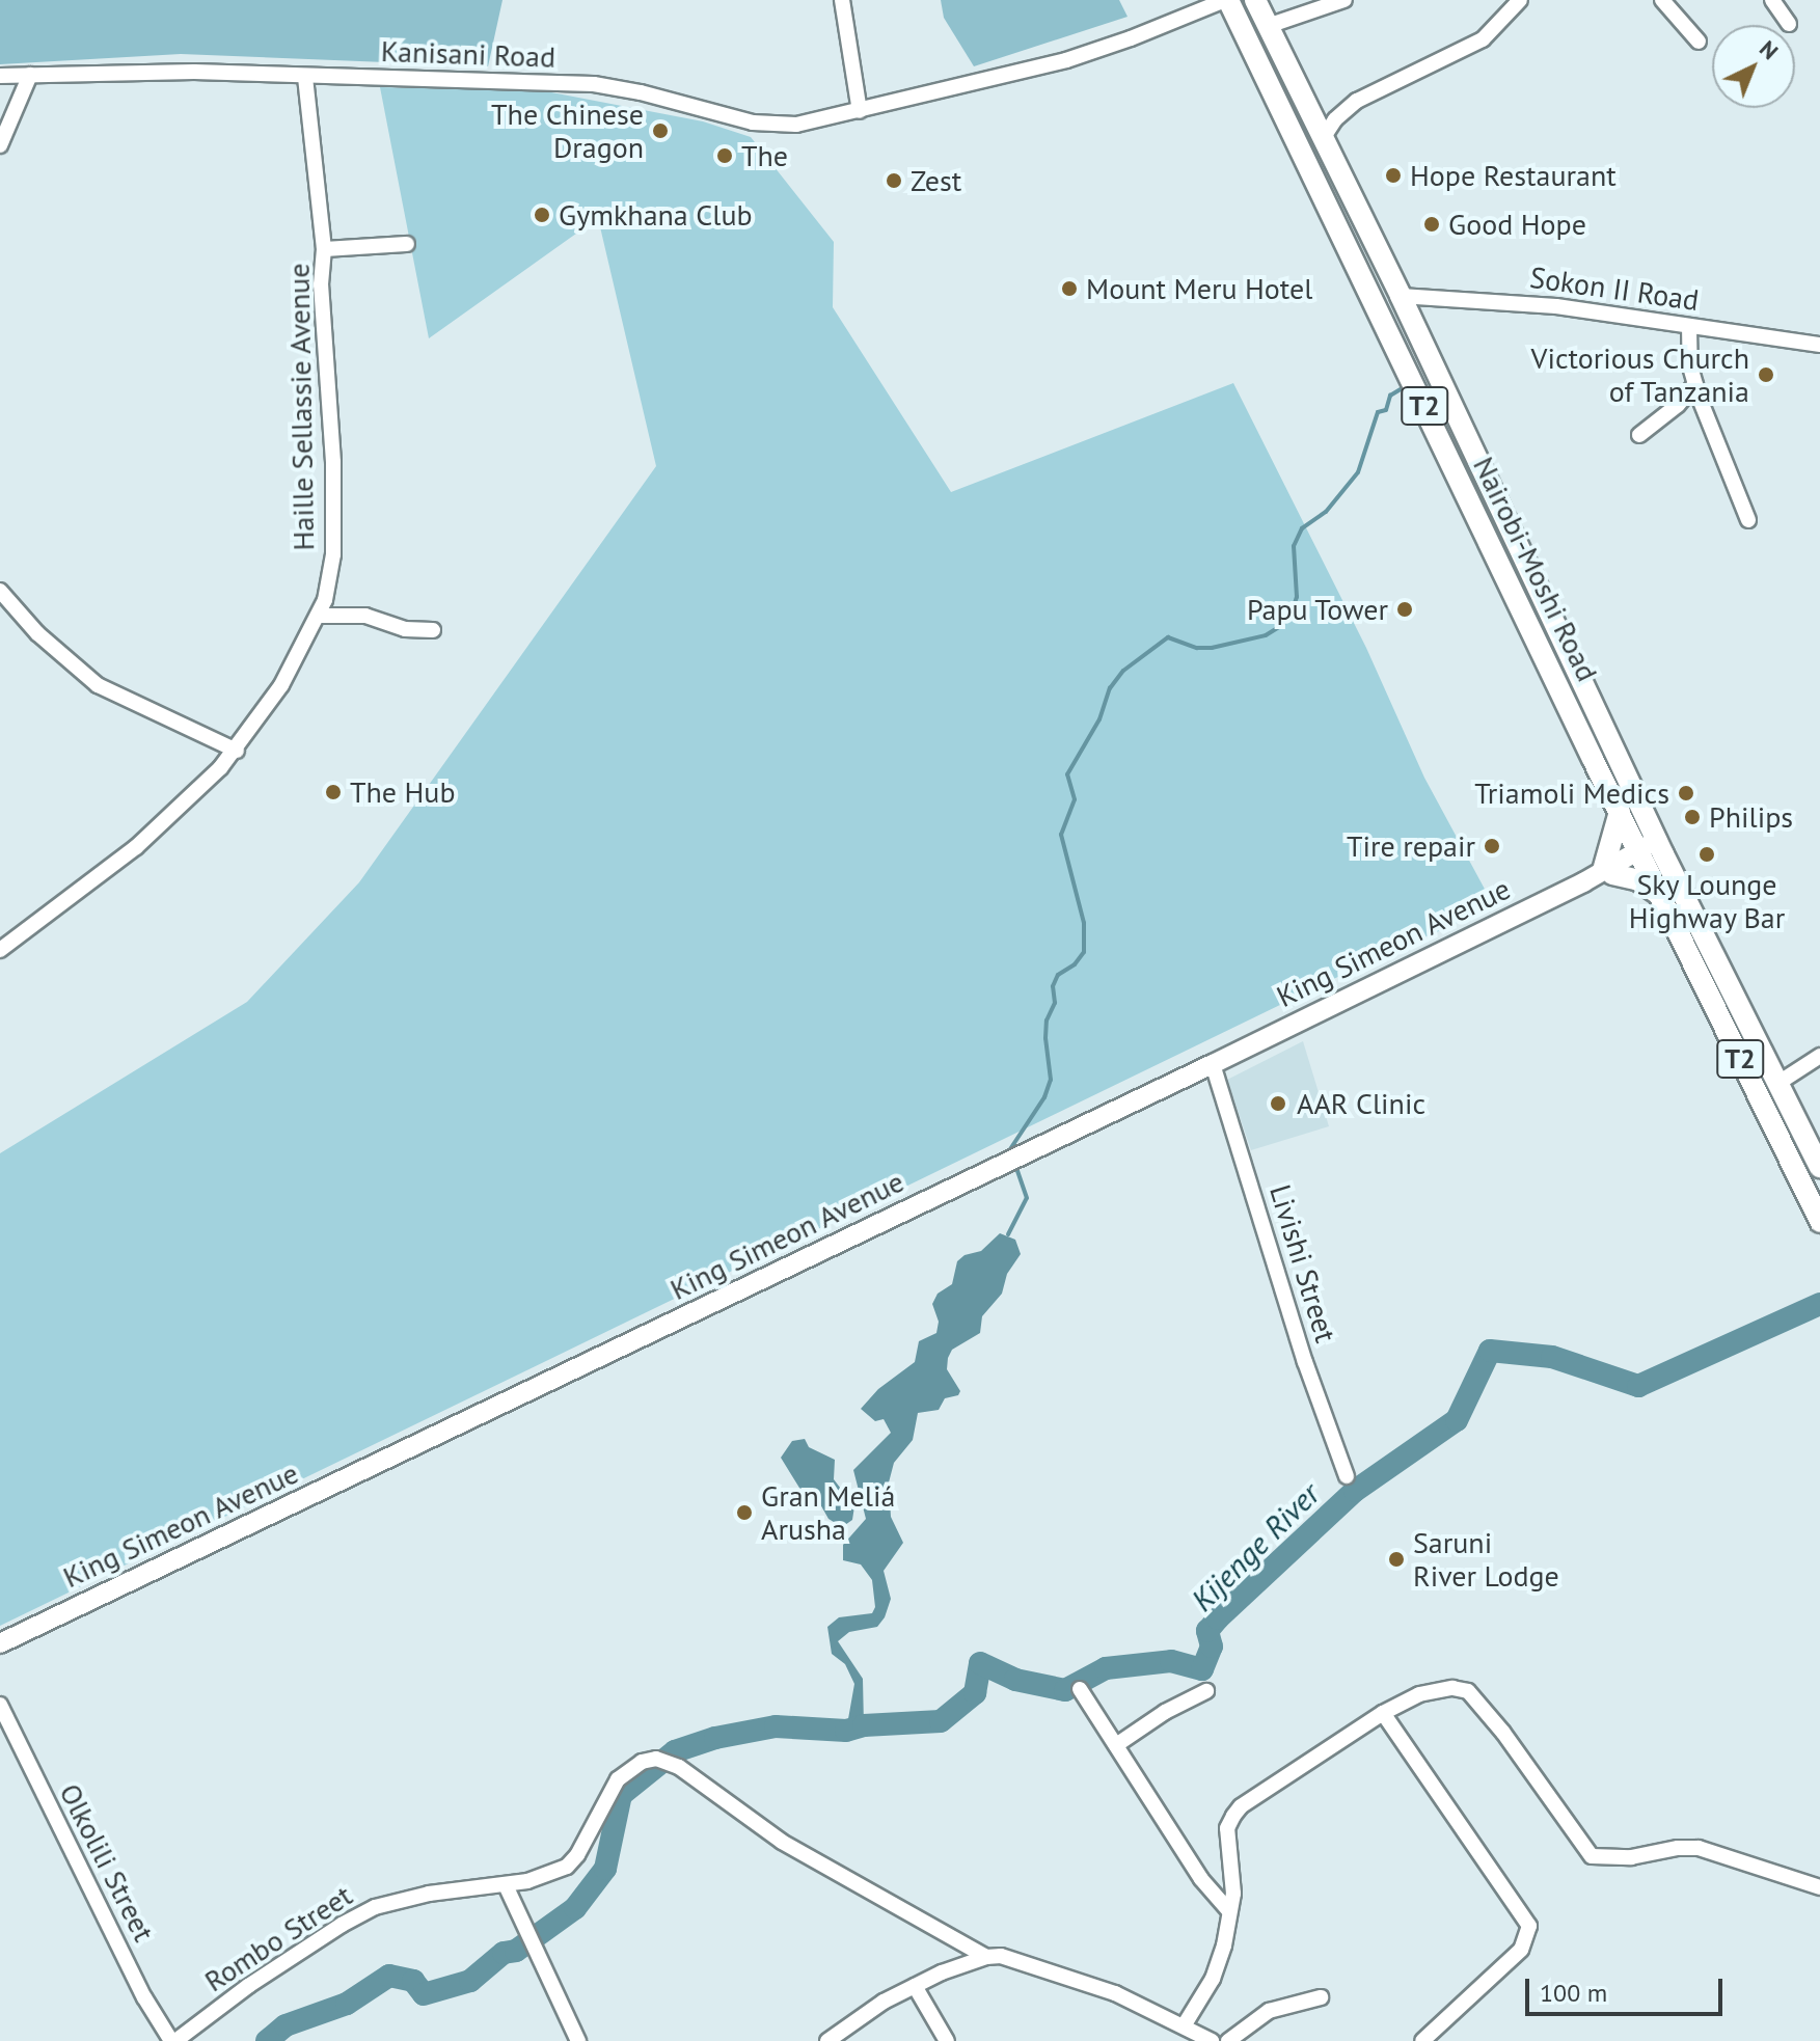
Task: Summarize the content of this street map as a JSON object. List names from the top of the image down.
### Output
{
  "streets": {
    "highway": ["T2", "Nairobi-Moshi Road"],
    "main road": ["King Simeon Avenue"],
    "street": [
      "Kanisani Road",
      "Sokon II Road",
      "Haille Sellassie Avenue",
      "Livishi Street",
      "Olkolili Street",
      "Rombo Street"
    ]
  },
  "crossings": [
    ["Kanisani Road", "Haille Sellassie Avenue"],
    ["Kanisani Road", "Nairobi-Moshi Road"],
    ["Sokon II Road", "Nairobi-Moshi Road"],
    ["T2", "Nairobi-Moshi Road"],
    ["T2", "King Simeon Avenue"],
    ["Nairobi-Moshi Road", "King Simeon Avenue"],
    ["King Simeon Avenue", "Livishi Street"],
    ["Olkolili Street", "Rombo Street"]
  ],
  "water": ["Kijenge River"],
  "places": [
    "The Chinese Dragon",
    "The",
    "Hope Restaurant",
    "Zest",
    "Gymkhana Club",
    "Good Hope",
    "Mount Meru Hotel",
    "Victorious Church of Tanzania",
    "Papu Tower",
    "The Hub",
    "Triamoli Medics",
    "Philips",
    "Tire repair",
    "Sky Lounge Highway Bar",
    "AAR Clinic",
    "Gran Meliá Arusha",
    "Saruni River Lodge"
  ],
  "scale_bar": "100 m",
  "north": "top right"
}
